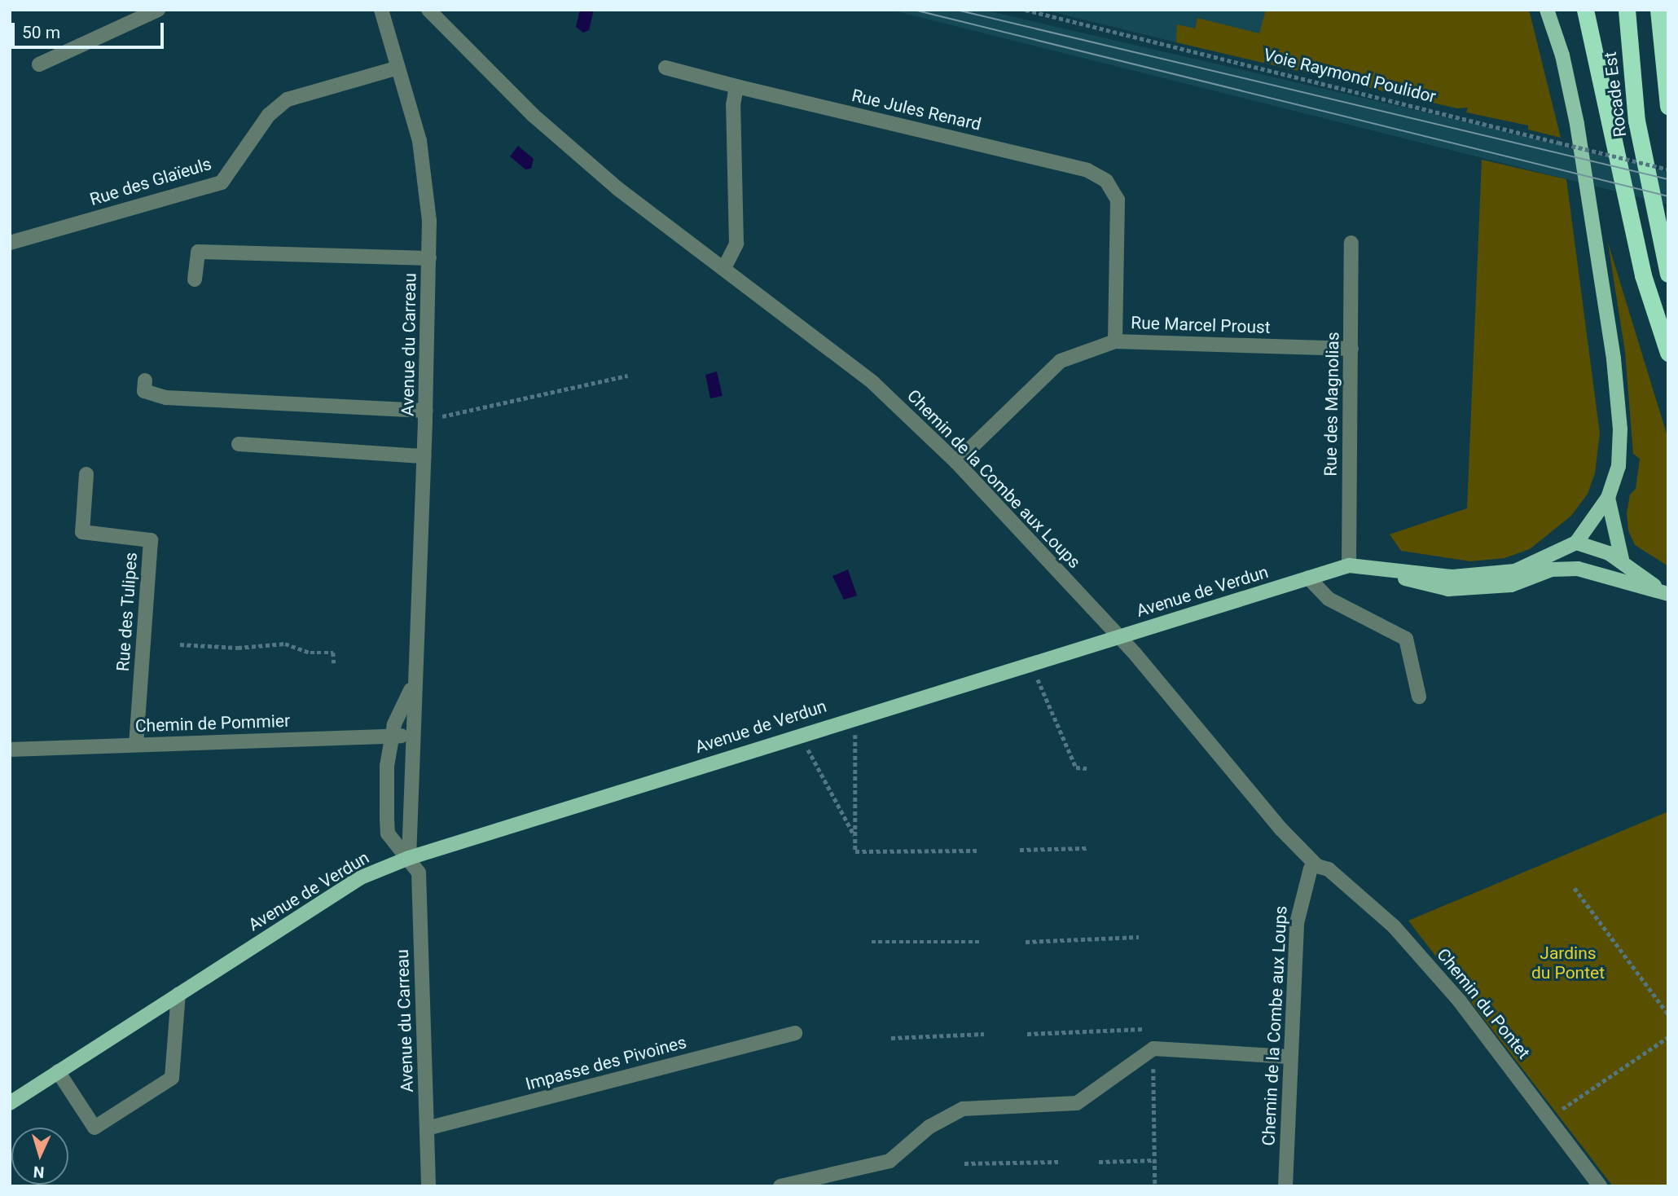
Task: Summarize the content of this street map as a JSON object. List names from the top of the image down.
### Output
{
  "streets": {
    "highway": ["Rocade Est"],
    "main road": ["Avenue de Verdun"],
    "street": [
      "Rue Jules Renard",
      "Rue des Glaïeuls",
      "Rue Marcel Proust",
      "Avenue du Carreau",
      "Rue des Magnolias",
      "Chemin de la Combe aux Loups",
      "Rue des Tulipes",
      "Chemin de Pommier",
      "Chemin du Pontet",
      "Impasse des Pivoines"
    ],
    "path": ["Voie Raymond Poulidor"]
  },
  "crossings": [
    ["Rue Jules Renard", "Rue Marcel Proust"],
    ["Rue des Glaïeuls", "Avenue du Carreau"],
    ["Rue Marcel Proust", "Rue des Magnolias"],
    ["Rue Marcel Proust", "Chemin de la Combe aux Loups"],
    ["Avenue du Carreau", "Avenue de Verdun"],
    ["Avenue du Carreau", "Chemin de Pommier"],
    ["Avenue du Carreau", "Impasse des Pivoines"],
    ["Rue des Magnolias", "Avenue de Verdun"],
    ["Chemin de la Combe aux Loups", "Avenue de Verdun"],
    ["Chemin de la Combe aux Loups", "Chemin du Pontet"],
    ["Rue des Tulipes", "Chemin de Pommier"]
  ],
  "parks": ["Jardins du Pontet"],
  "scale_bar": "50 m",
  "north": "bottom"
}
